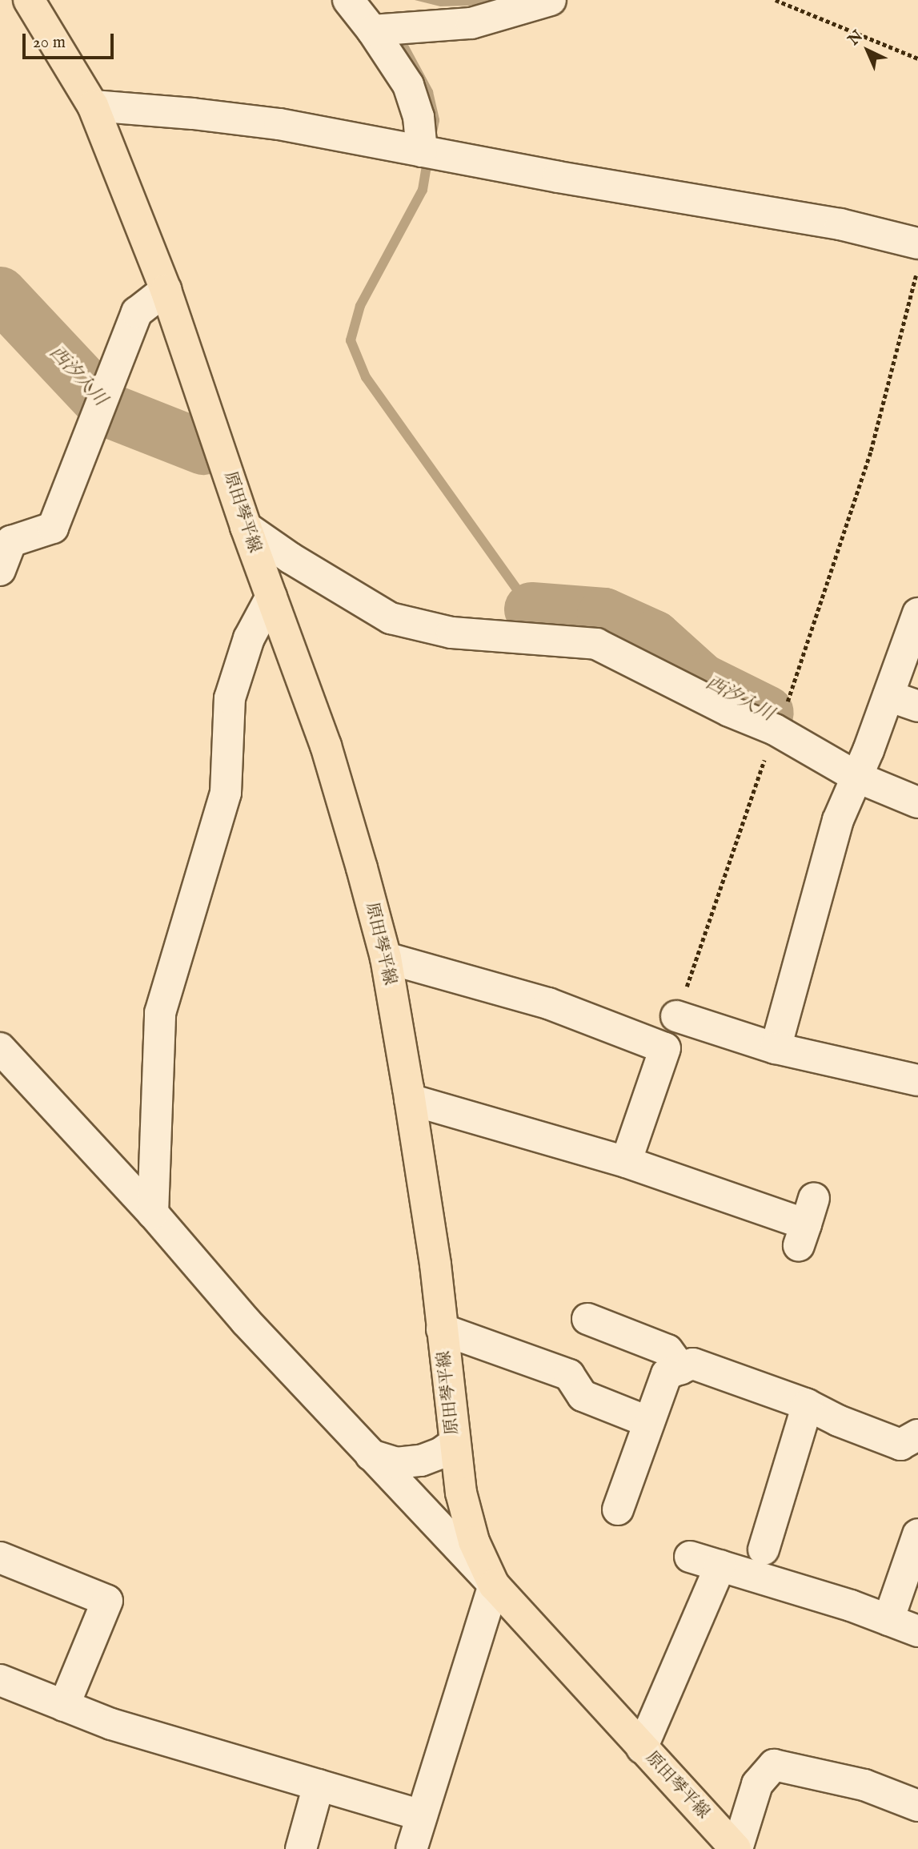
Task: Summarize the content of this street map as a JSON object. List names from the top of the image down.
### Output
{
  "streets": {
    "main road": ["原田琴平線"]
  },
  "water": ["西汐入川"],
  "scale_bar": "20 m",
  "north": "top left"
}
